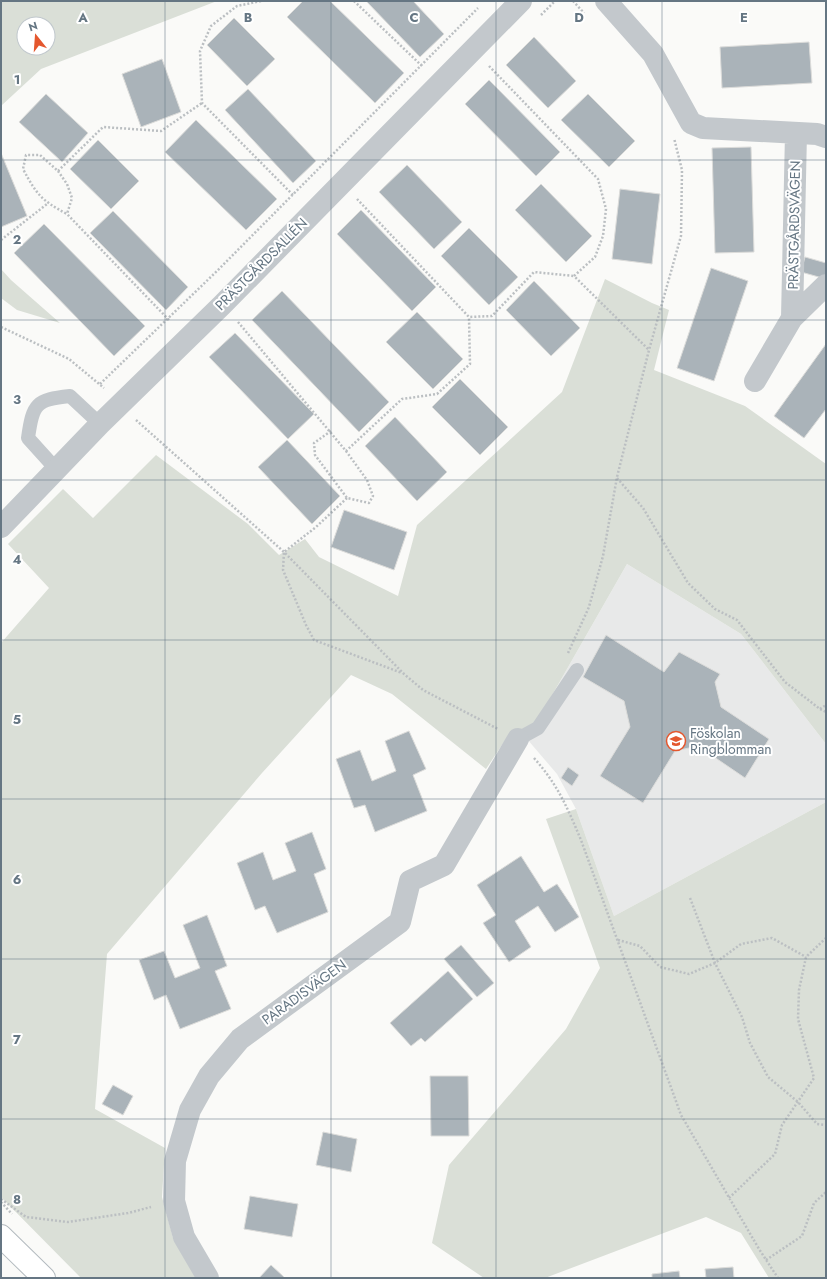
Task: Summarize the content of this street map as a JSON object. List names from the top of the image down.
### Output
{
  "streets": {
    "street": ["PRÄSTGÅRDSVÄGEN", "PRÄSTGÅRDSALLÉN", "PARADISVÄGEN"]
  },
  "places": {
    "school or university": ["Föskolan Ringblomman"]
  },
  "north": "top",
  "grid": {
    "columns": [
      "A",
      "B",
      "C",
      "D",
      "E"
    ],
    "rows": [
      "1",
      "2",
      "3",
      "4",
      "5",
      "6",
      "7",
      "8"
    ]
  }
}
